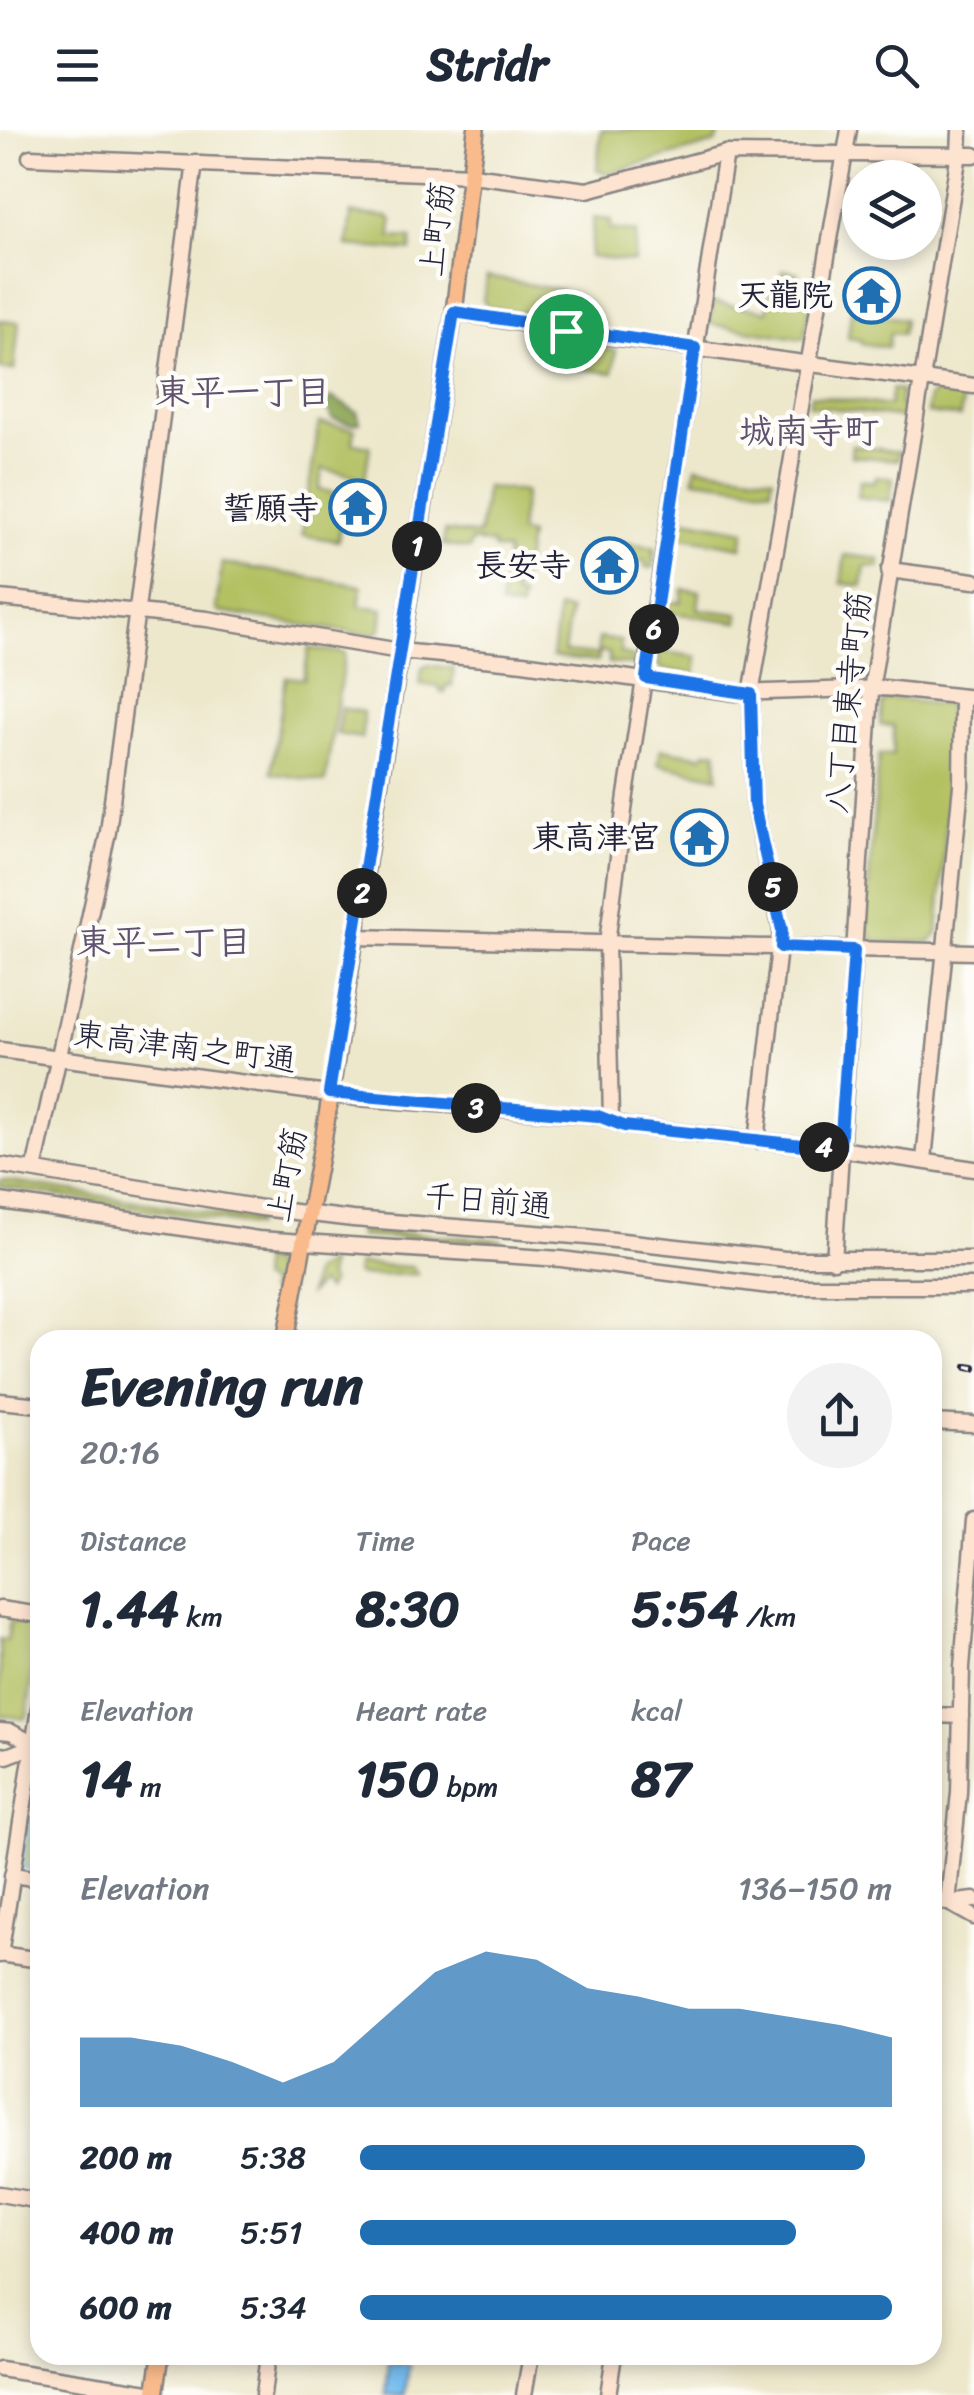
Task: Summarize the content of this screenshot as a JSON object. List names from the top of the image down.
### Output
{
  "streets": {
    "main road": ["上町筋"],
    "street": ["八丁目東寺町筋", "東高津南之町通", "千日前通"]
  },
  "crossings": [
    ["上町筋", "東高津南之町通"],
    ["上町筋", "千日前通"],
    ["八丁目東寺町筋", "東高津南之町通"],
    ["八丁目東寺町筋", "千日前通"]
  ],
  "districts": ["東平一丁目", "城南寺町", "東平二丁目"],
  "places": {
    "temple": [
      "天龍院",
      "誓願寺",
      "長安寺",
      "東高津宮"
    ]
  },
  "page": {
    "header": "Stridr",
    "pins": [
      "1",
      "6",
      "5",
      "2",
      "3",
      "4"
    ],
    "heading": ["Evening run", "20:16"],
    "stats": [
      ["Distance", "1.44 km"],
      ["Time", "8:30"],
      ["Pace", "5:54 /km"],
      ["Elevation", "14 m"],
      ["Heart rate", "150 bpm"],
      ["kcal", "87"]
    ],
    "chart": ["Elevation", "136–150 m"],
    "list": [
      {
        "name": "200 m",
        "note": "5:38"
      },
      {
        "name": "400 m",
        "note": "5:51"
      },
      {
        "name": "600 m",
        "note": "5:34"
      }
    ]
  }
}
